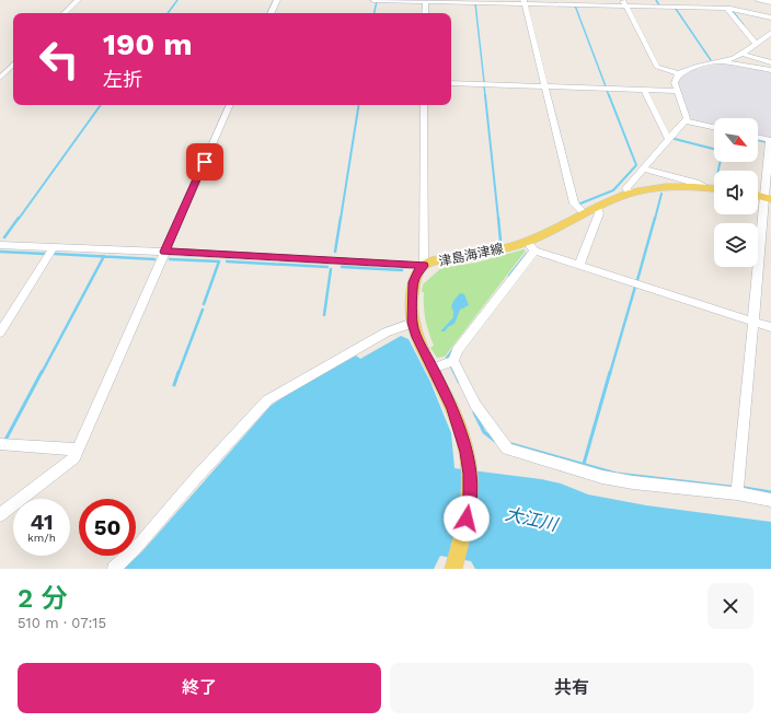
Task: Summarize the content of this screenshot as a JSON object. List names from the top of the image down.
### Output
{
  "streets": {
    "main road": ["津島海津線"]
  },
  "water": ["大江川"],
  "north": "bottom right",
  "page": {
    "turn": ["190 m", "左折"],
    "speed": "41 km/h",
    "limit": "50",
    "heading": ["2 分", "510 m · 07:15"],
    "buttons": ["終了", "共有"]
  }
}
